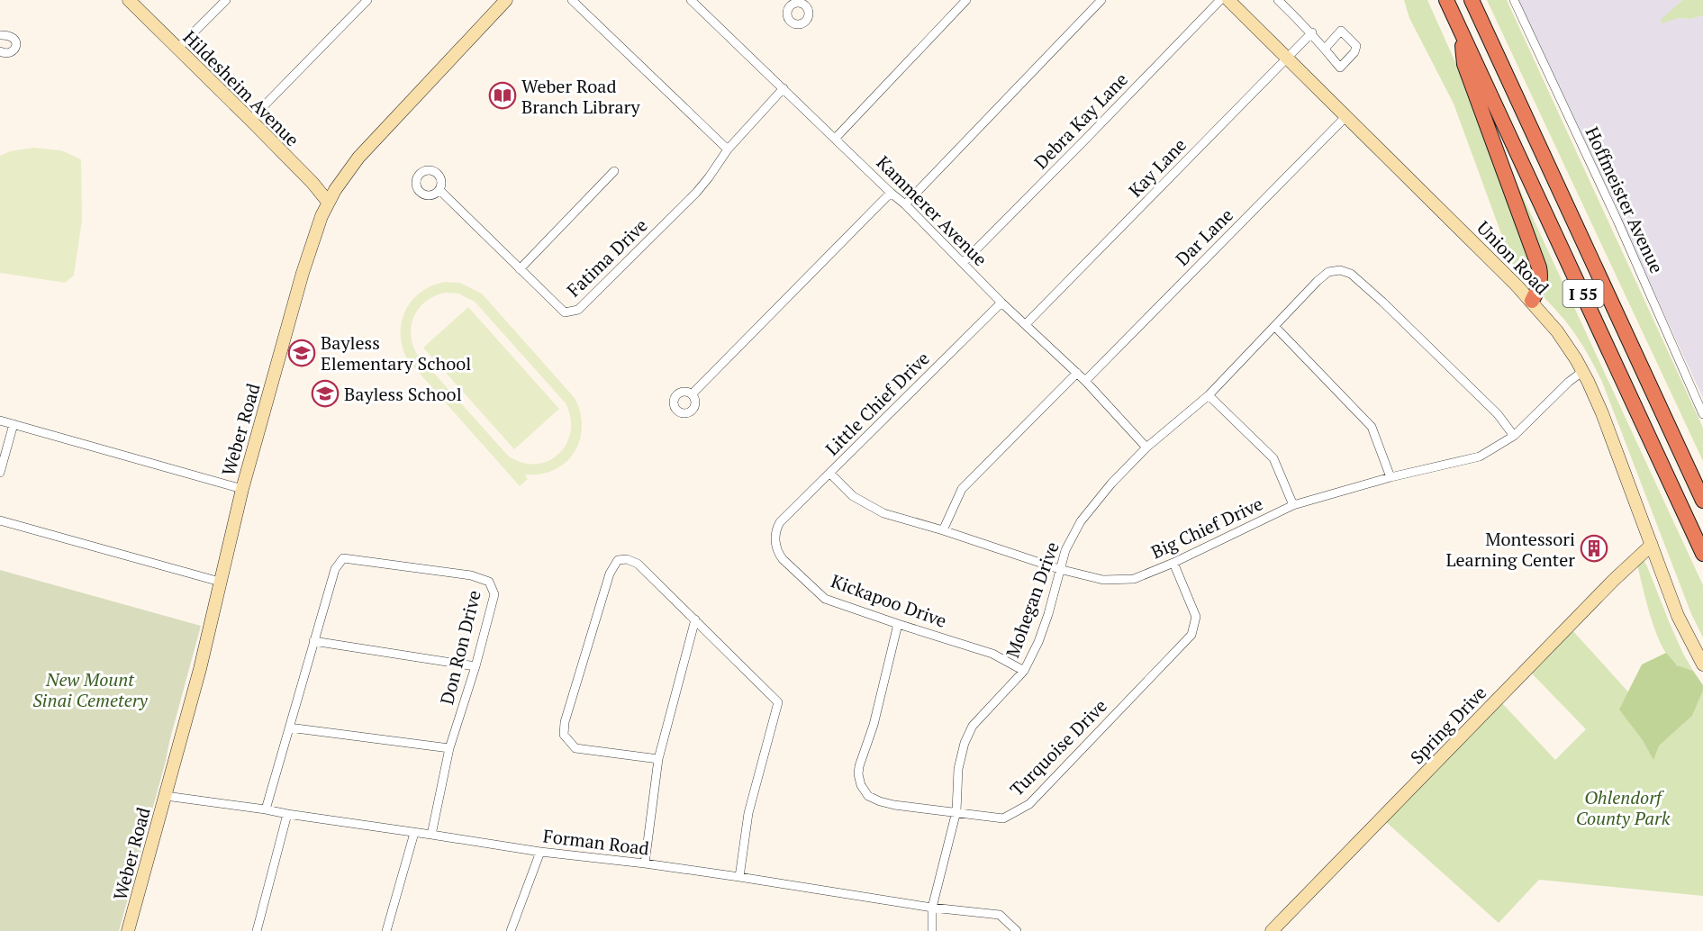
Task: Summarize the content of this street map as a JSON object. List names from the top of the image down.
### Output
{
  "streets": {
    "highway": ["I 55"],
    "main road": [
      "Hildesheim Avenue",
      "Union Road",
      "Weber Road",
      "Spring Drive"
    ],
    "street": [
      "Debra Kay Lane",
      "Kay Lane",
      "Hoffmeister Avenue",
      "Kammerer Avenue",
      "Dar Lane",
      "Fatima Drive",
      "Little Chief Drive",
      "Big Chief Drive",
      "Mohegan Drive",
      "Kickapoo Drive",
      "Don Ron Drive",
      "Turquoise Drive",
      "Forman Road"
    ]
  },
  "crossings": [
    ["Hildesheim Avenue", "Weber Road"],
    ["Debra Kay Lane", "Kammerer Avenue"],
    ["Kay Lane", "Kammerer Avenue"],
    ["Kay Lane", "Union Road"],
    ["Kammerer Avenue", "Dar Lane"],
    ["Kammerer Avenue", "Fatima Drive"],
    ["Kammerer Avenue", "Little Chief Drive"],
    ["Kammerer Avenue", "Mohegan Drive"],
    ["Dar Lane", "Union Road"],
    ["Union Road", "Big Chief Drive"],
    ["Union Road", "Spring Drive"],
    ["Little Chief Drive", "Big Chief Drive"],
    ["Little Chief Drive", "Kickapoo Drive"],
    ["Weber Road", "Forman Road"],
    ["Big Chief Drive", "Mohegan Drive"],
    ["Big Chief Drive", "Turquoise Drive"],
    ["Mohegan Drive", "Kickapoo Drive"],
    ["Mohegan Drive", "Turquoise Drive"],
    ["Mohegan Drive", "Forman Road"],
    ["Kickapoo Drive", "Turquoise Drive"],
    ["Don Ron Drive", "Forman Road"]
  ],
  "parks": ["New Mount Sinai Cemetery", "Ohlendorf County Park"],
  "places": {
    "library": ["Weber Road Branch Library"],
    "school or university": ["Bayless Elementary School", "Bayless School"],
    "building": ["Montessori Learning Center"]
  }
}
